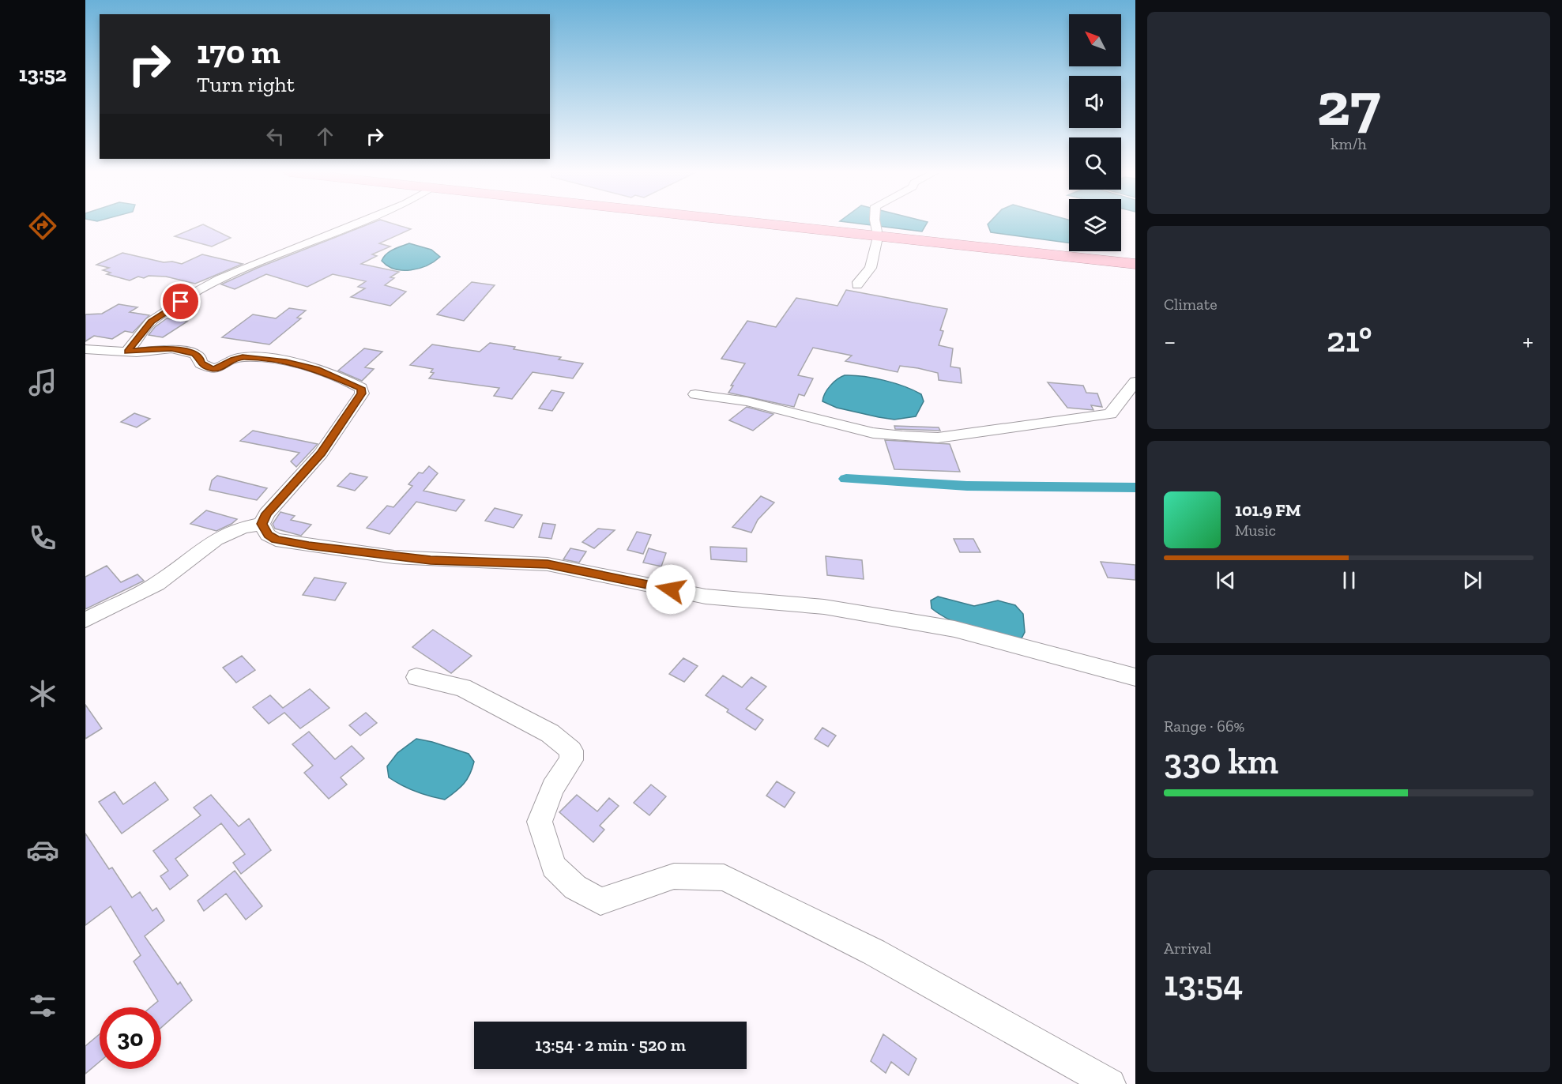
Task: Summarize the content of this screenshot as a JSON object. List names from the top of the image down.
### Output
{
  "north": "top left",
  "page": {
    "tabs": "13:52",
    "tile": [
      ["27", "km/h"],
      "Climate",
      ["Range · 66%", "330 km"],
      ["Arrival", "13:54"]
    ],
    "turn": ["170 m", "Turn right"],
    "heat": ["−", "21°", "+"],
    "song": ["101.9 FM", "Music"],
    "limit": "30",
    "trip": "13:54 · 2 min · 520 m"
  }
}
